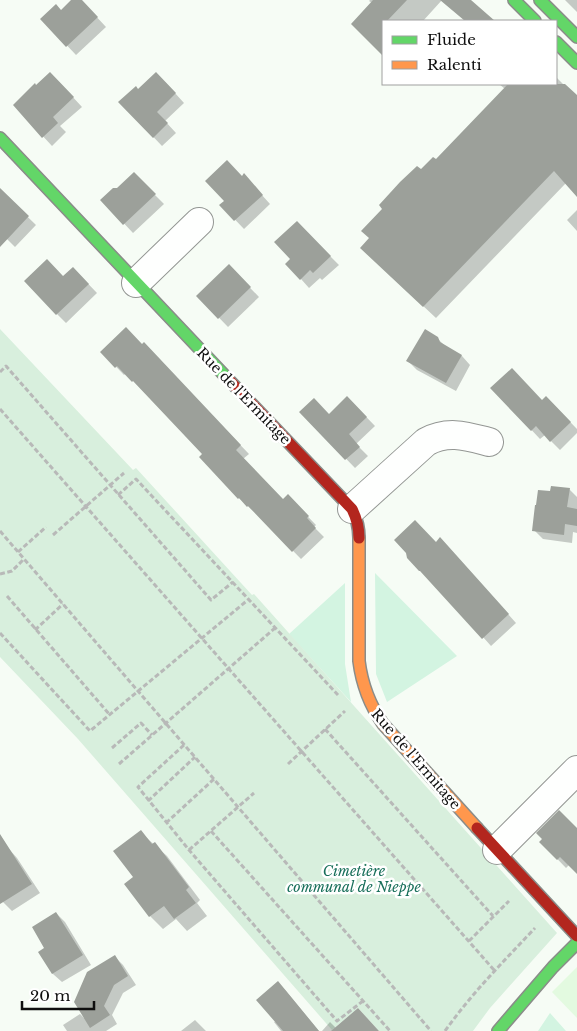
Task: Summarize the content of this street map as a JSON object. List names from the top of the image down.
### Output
{
  "streets": {
    "street": ["Rue de l'Ermitage"]
  },
  "parks": ["Cimetière communal de Nieppe"],
  "legend": ["Fluide", "Ralenti"],
  "scale_bar": "20 m"
}
